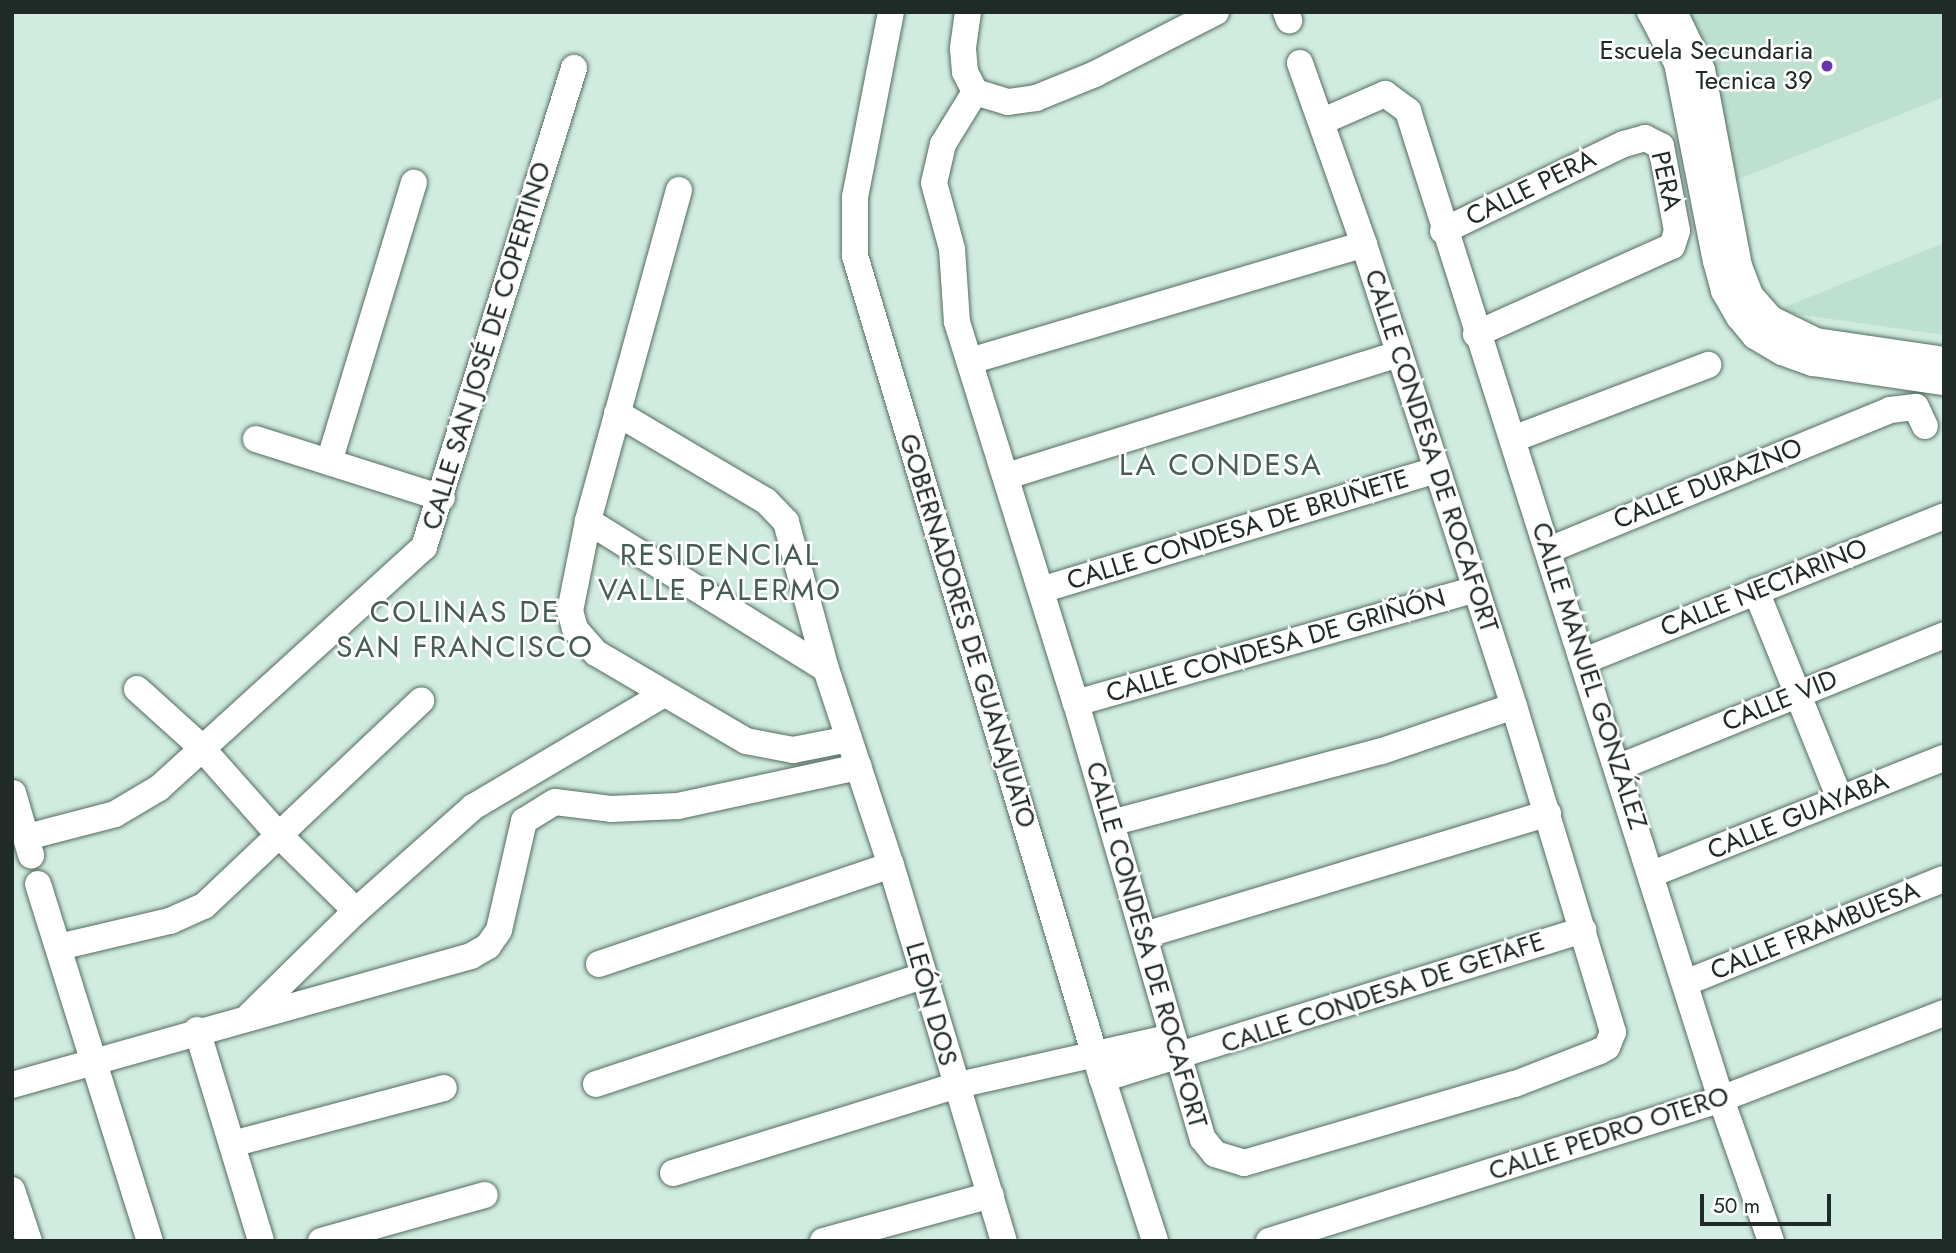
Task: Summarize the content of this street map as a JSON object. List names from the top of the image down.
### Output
{
  "streets": {
    "street": [
      "PERA",
      "CALLE PERA",
      "CALLE SAN JOSÉ DE COPERTINO",
      "CALLE CONDESA DE ROCAFORT",
      "CALLE DURAZNO",
      "CALLE CONDESA DE BRUÑETE",
      "CALLE NECTARINO",
      "GOBERNADORES DE GUANAJUATO",
      "CALLE CONDESA DE GRIÑÓN",
      "CALLE MANUEL GONZÁLEZ",
      "CALLE VID",
      "CALLE GUAYABA",
      "CALLE FRAMBUESA",
      "CALLE CONDESA DE GETAFE",
      "LEÓN DOS",
      "CALLE PEDRO OTERO"
    ]
  },
  "crossings": [
    ["PERA", "CALLE PERA"],
    ["PERA", "CALLE MANUEL GONZÁLEZ"],
    ["CALLE PERA", "CALLE MANUEL GONZÁLEZ"],
    ["CALLE CONDESA DE ROCAFORT", "CALLE CONDESA DE BRUÑETE"],
    ["CALLE CONDESA DE ROCAFORT", "CALLE CONDESA DE GRIÑÓN"],
    ["CALLE CONDESA DE ROCAFORT", "CALLE MANUEL GONZÁLEZ"],
    ["CALLE CONDESA DE ROCAFORT", "CALLE CONDESA DE GETAFE"],
    ["CALLE DURAZNO", "CALLE MANUEL GONZÁLEZ"],
    ["CALLE NECTARINO", "CALLE MANUEL GONZÁLEZ"],
    ["GOBERNADORES DE GUANAJUATO", "CALLE CONDESA DE GETAFE"],
    ["CALLE MANUEL GONZÁLEZ", "CALLE VID"],
    ["CALLE MANUEL GONZÁLEZ", "CALLE GUAYABA"],
    ["CALLE MANUEL GONZÁLEZ", "CALLE FRAMBUESA"],
    ["CALLE MANUEL GONZÁLEZ", "CALLE PEDRO OTERO"],
    ["CALLE CONDESA DE GETAFE", "LEÓN DOS"]
  ],
  "districts": ["LA CONDESA", "RESIDENCIAL VALLE PALERMO", "COLINAS DE SAN FRANCISCO"],
  "places": ["Escuela Secundaria Tecnica 39"],
  "scale_bar": "50 m"
}
